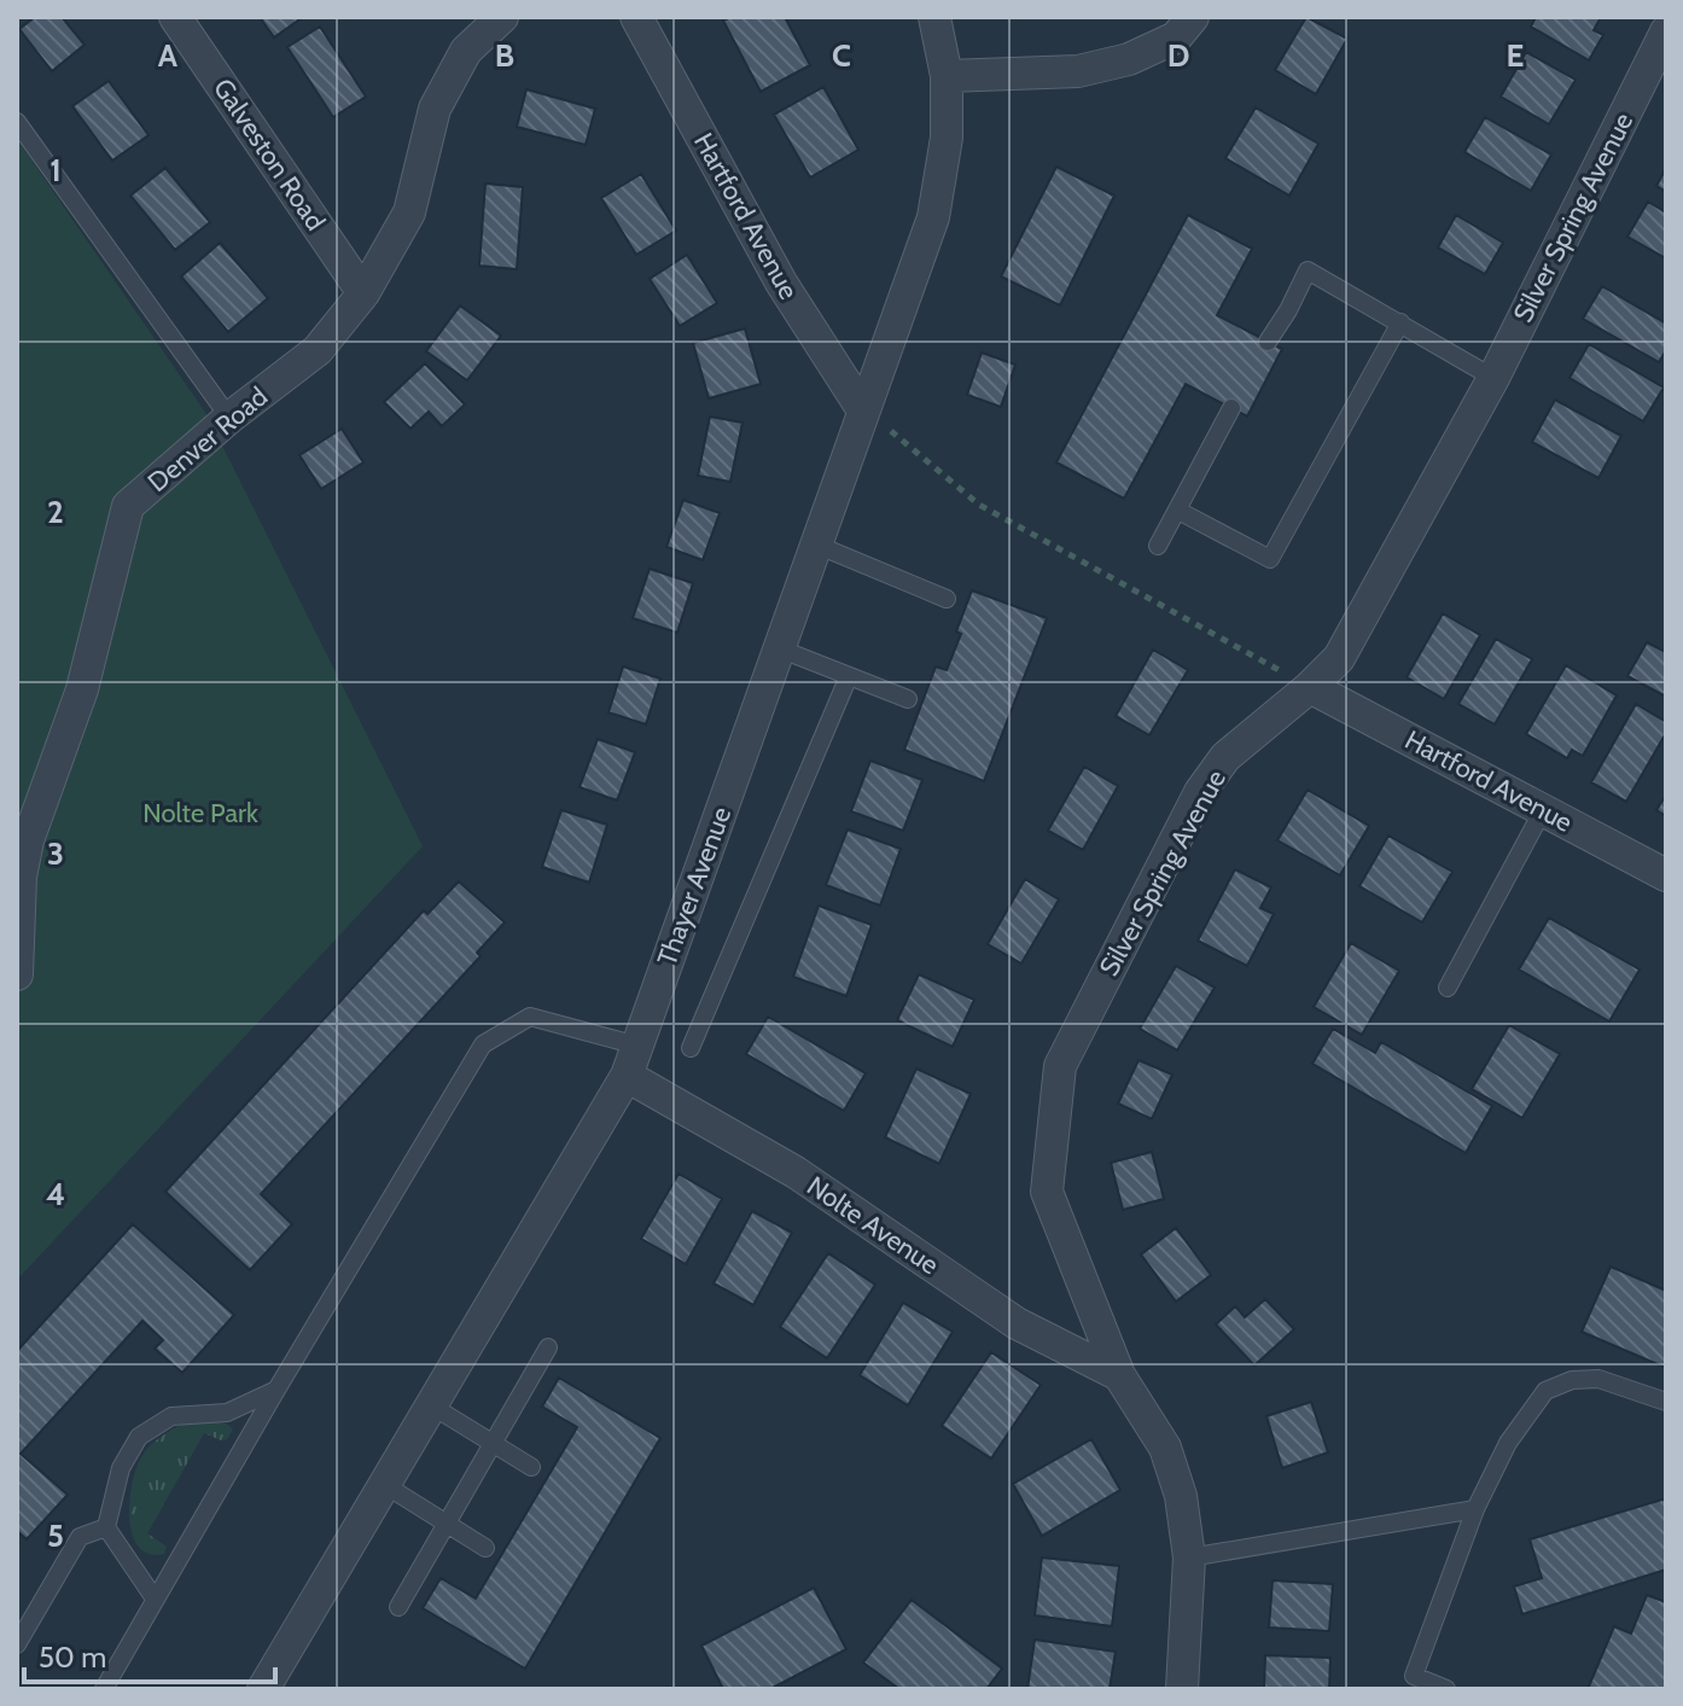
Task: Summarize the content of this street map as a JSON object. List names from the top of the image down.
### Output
{
  "streets": {
    "street": [
      "Galveston Road",
      "Hartford Avenue",
      "Silver Spring Avenue",
      "Denver Road",
      "Thayer Avenue",
      "Nolte Avenue"
    ]
  },
  "crossings": [
    ["Galveston Road", "Denver Road"],
    ["Hartford Avenue", "Silver Spring Avenue"],
    ["Hartford Avenue", "Thayer Avenue"],
    ["Silver Spring Avenue", "Nolte Avenue"],
    ["Thayer Avenue", "Nolte Avenue"]
  ],
  "parks": ["Nolte Park"],
  "scale_bar": "50 m",
  "grid": {
    "columns": [
      "A",
      "B",
      "C",
      "D",
      "E"
    ],
    "rows": [
      "1",
      "2",
      "3",
      "4",
      "5"
    ]
  }
}
